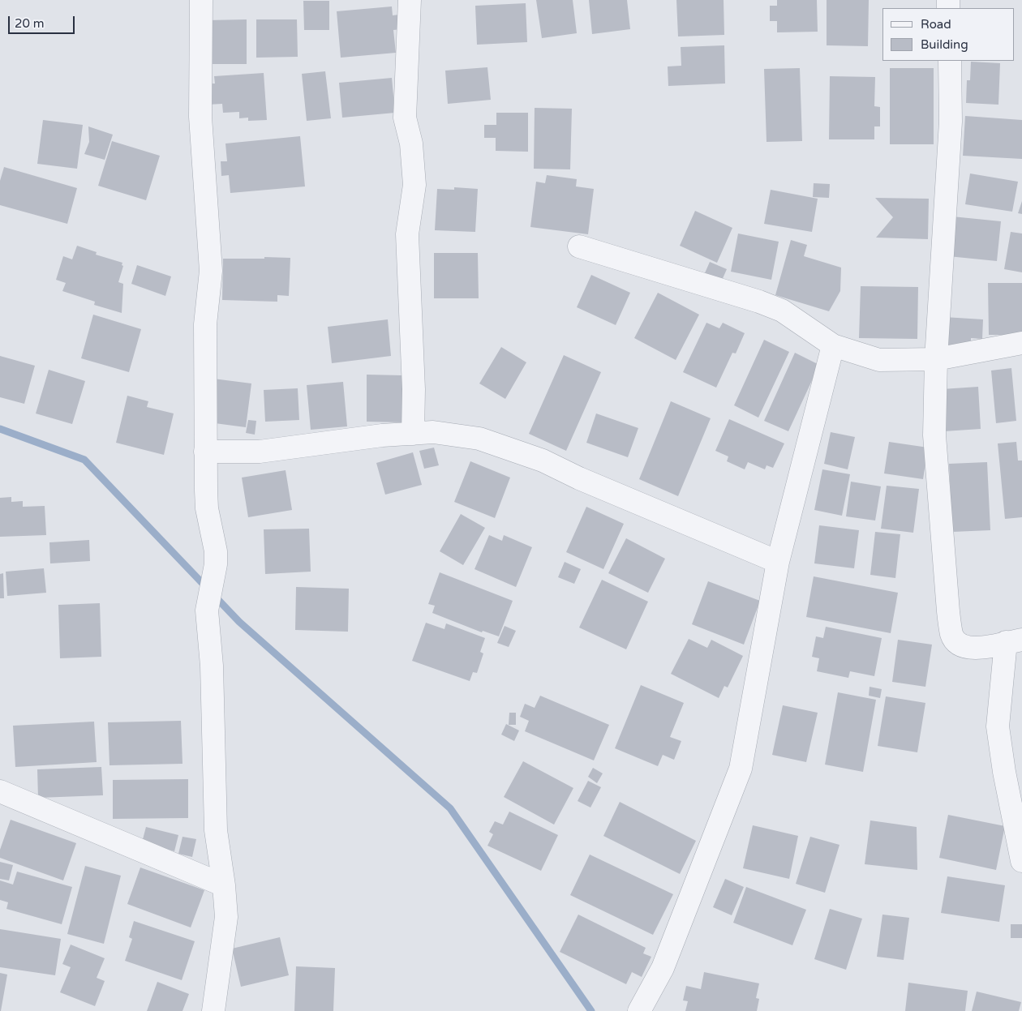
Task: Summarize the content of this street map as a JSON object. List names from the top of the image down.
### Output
{
  "legend": ["Road", "Building"],
  "scale_bar": "20 m"
}
